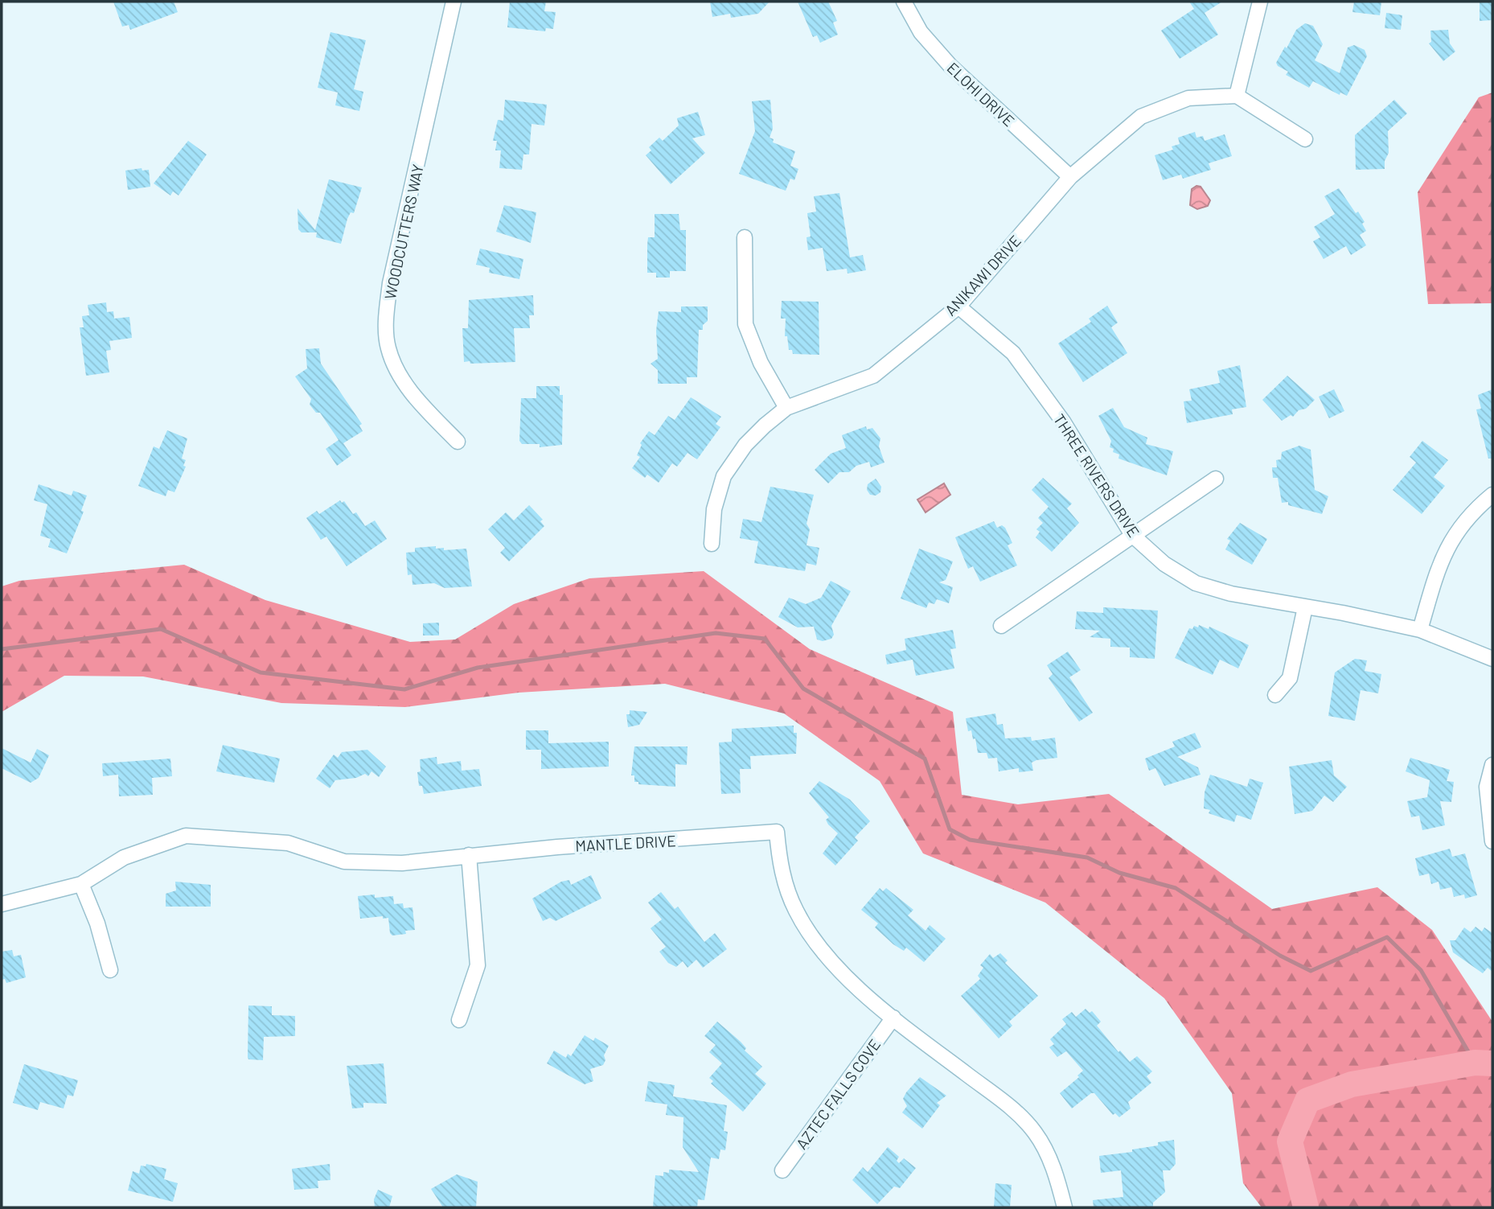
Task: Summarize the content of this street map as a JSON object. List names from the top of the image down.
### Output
{
  "streets": {
    "street": [
      "ELOHI DRIVE",
      "WOODCUTTERS WAY",
      "ANIKAWI DRIVE",
      "THREE RIVERS DRIVE",
      "MANTLE DRIVE",
      "AZTEC FALLS COVE"
    ]
  },
  "crossings": [
    ["ELOHI DRIVE", "ANIKAWI DRIVE"],
    ["ANIKAWI DRIVE", "THREE RIVERS DRIVE"],
    ["MANTLE DRIVE", "AZTEC FALLS COVE"]
  ]
}
